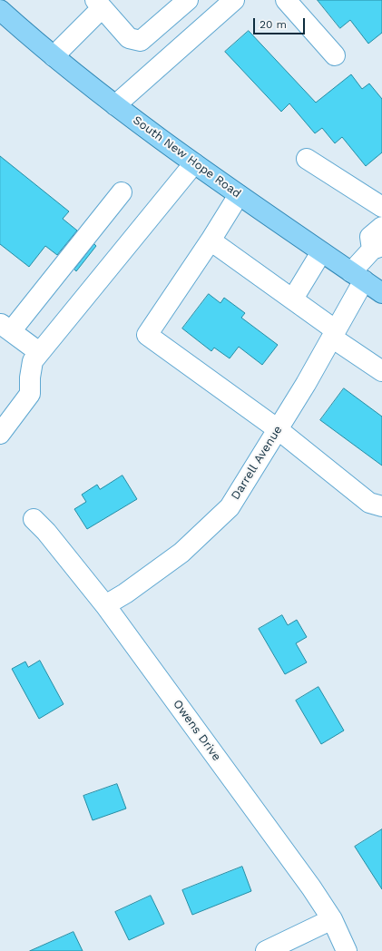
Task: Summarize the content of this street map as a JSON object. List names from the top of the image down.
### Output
{
  "streets": {
    "main road": ["South New Hope Road"],
    "street": ["Darrell Avenue", "Owens Drive"]
  },
  "crossings": [
    ["South New Hope Road", "Darrell Avenue"],
    ["Darrell Avenue", "Owens Drive"]
  ],
  "scale_bar": "20 m"
}
